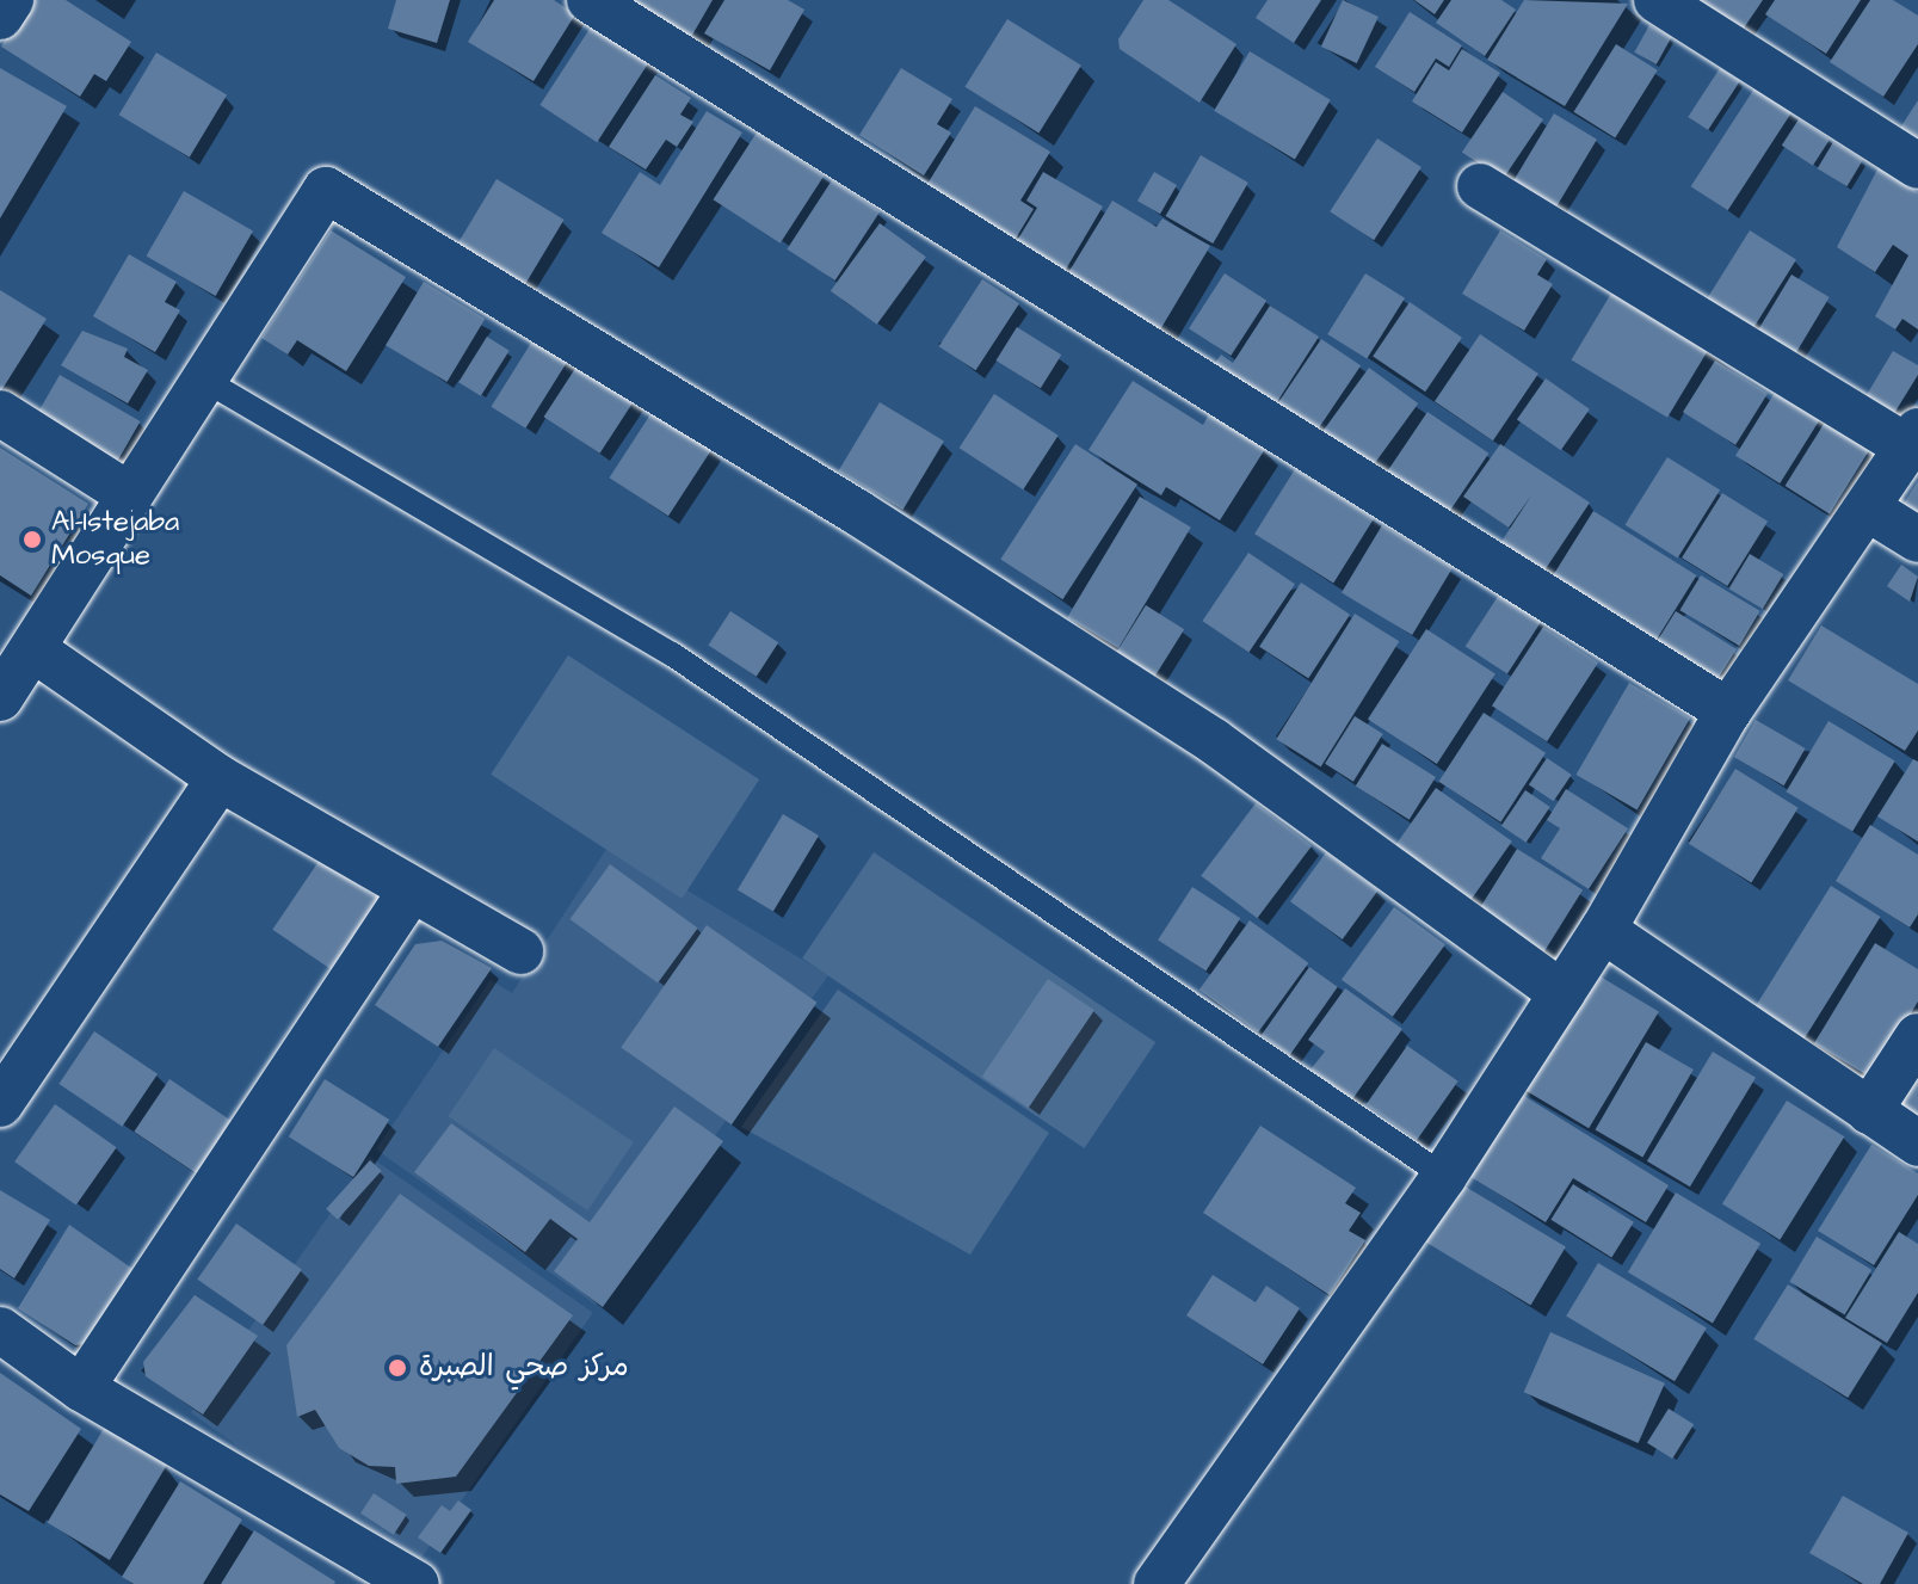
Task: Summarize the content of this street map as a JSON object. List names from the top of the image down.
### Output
{
  "places": ["Al-Istejaba Mosque", "مركز صحي الصبرة"]
}
